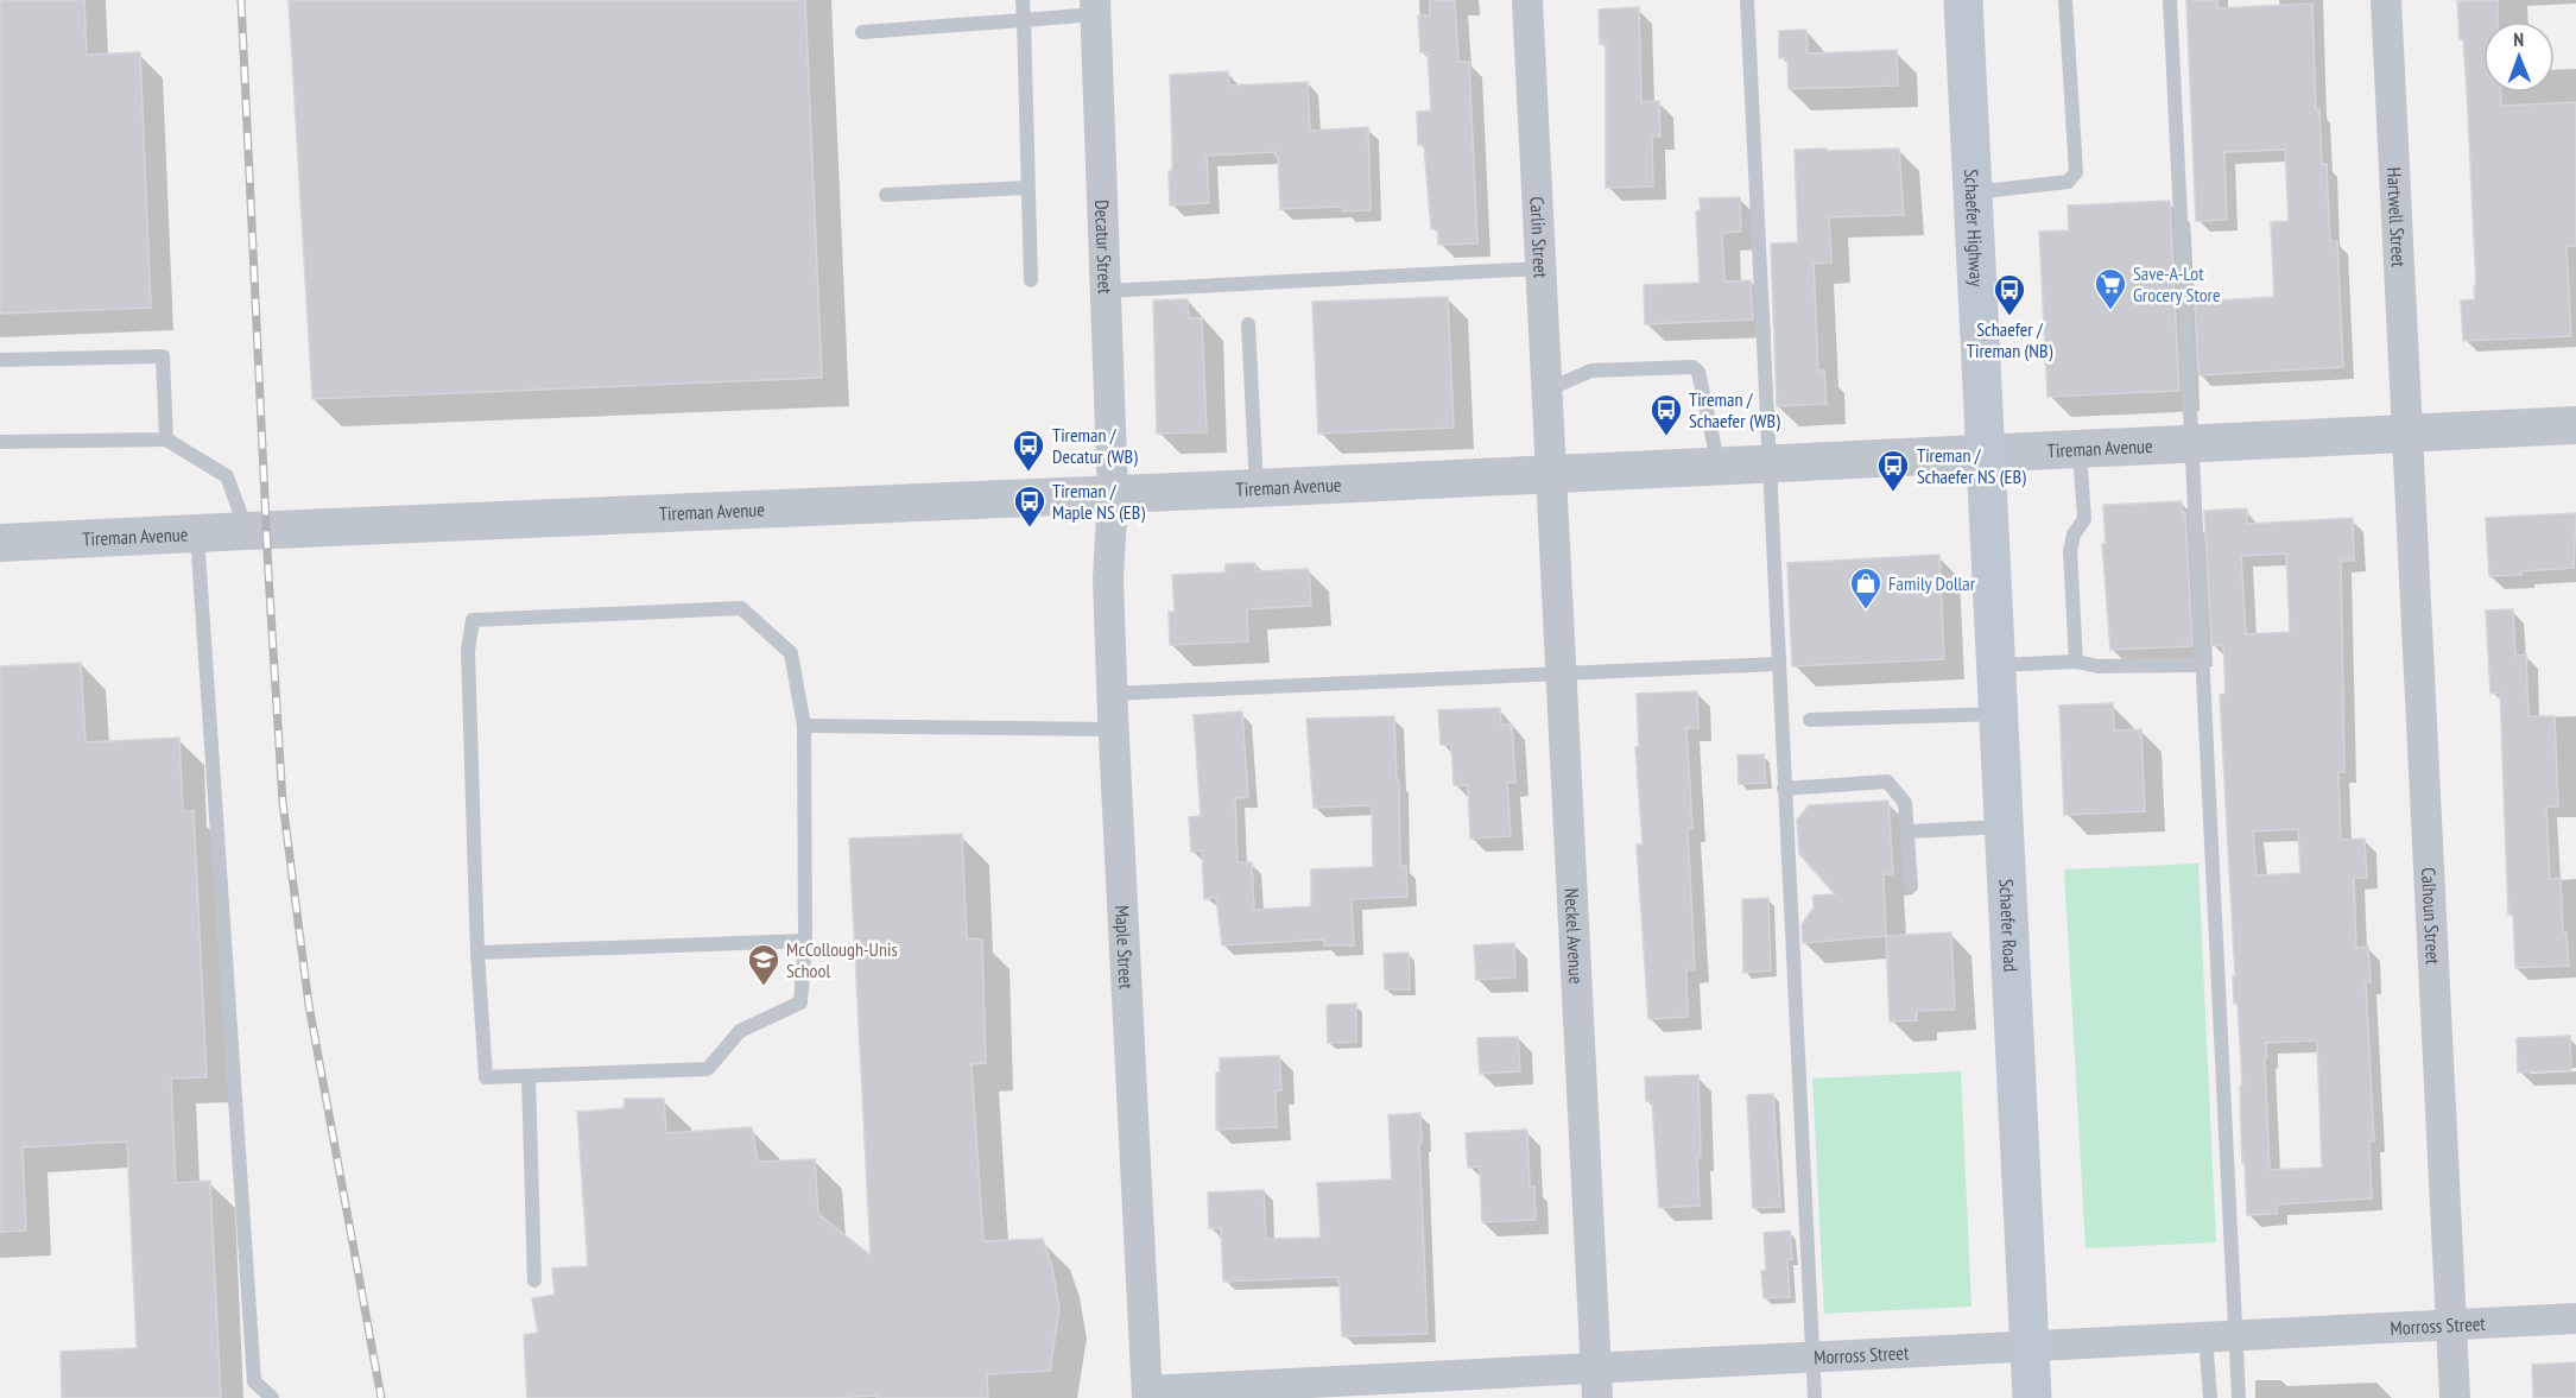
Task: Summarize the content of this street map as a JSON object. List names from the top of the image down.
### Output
{
  "streets": {
    "main road": ["Schaefer Highway", "Schaefer Road"],
    "street": [
      "Hartwell Street",
      "Carlin Street",
      "Decatur Street",
      "Tireman Avenue",
      "Calhoun Street",
      "Neckel Avenue",
      "Maple Street",
      "Morross Street"
    ]
  },
  "crossings": [
    ["Hartwell Street", "Tireman Avenue"],
    ["Hartwell Street", "Calhoun Street"],
    ["Schaefer Highway", "Tireman Avenue"],
    ["Schaefer Highway", "Schaefer Road"],
    ["Carlin Street", "Tireman Avenue"],
    ["Carlin Street", "Neckel Avenue"],
    ["Decatur Street", "Tireman Avenue"],
    ["Decatur Street", "Maple Street"],
    ["Tireman Avenue", "Calhoun Street"],
    ["Tireman Avenue", "Schaefer Road"],
    ["Tireman Avenue", "Neckel Avenue"],
    ["Tireman Avenue", "Maple Street"],
    ["Calhoun Street", "Morross Street"],
    ["Schaefer Road", "Morross Street"],
    ["Neckel Avenue", "Morross Street"],
    ["Maple Street", "Morross Street"]
  ],
  "places": {
    "supermarket": ["Save-A-Lot Grocery Store"],
    "bus stop": [
      "Schaefer / Tireman (NB)",
      "Tireman / Schaefer (WB)",
      "Tireman / Decatur (WB)",
      "Tireman / Schaefer NS (EB)",
      "Tireman / Maple NS (EB)"
    ],
    "shop": ["Family Dollar"],
    "school or university": ["McCollough-Unis School"]
  },
  "north": "top"
}
